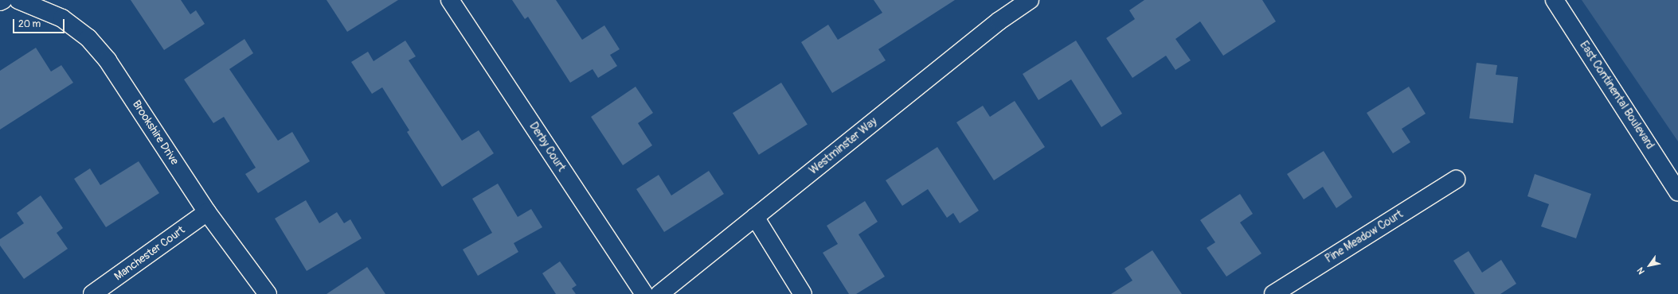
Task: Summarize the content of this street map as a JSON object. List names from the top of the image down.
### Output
{
  "streets": {
    "street": [
      "East Continental Boulevard",
      "Brookshire Drive",
      "Westminster Way",
      "Derby Court",
      "Pine Meadow Court",
      "Manchester Court"
    ]
  },
  "crossings": [
    ["Brookshire Drive", "Manchester Court"]
  ],
  "scale_bar": "20 m",
  "north": "bottom left"
}
